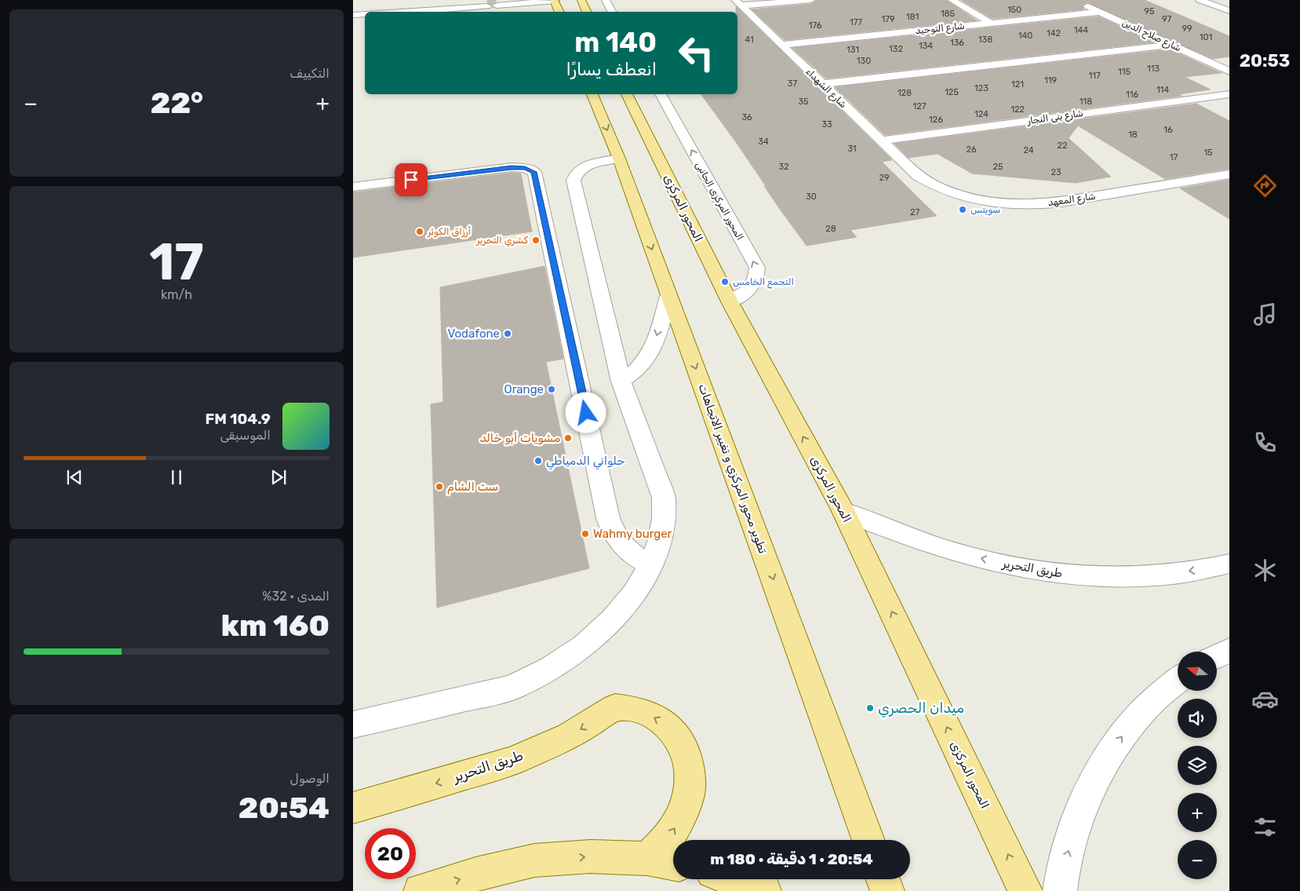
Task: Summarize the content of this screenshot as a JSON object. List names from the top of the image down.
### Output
{
  "streets": {
    "main road": ["المحور المركزى", "تطوير محور المركزي و تغيير الاتجاهات", "طريق التحرير"],
    "street": [
      "شارع التوحيد",
      "شارع صلاح الدين",
      "شارع الشهداء",
      "شارع بنى النجار",
      "شارع المعهد",
      "المحور المركزى الجانبى"
    ]
  },
  "crossings": [
    ["شارع التوحيد", "شارع صلاح الدين"],
    ["شارع التوحيد", "شارع الشهداء"],
    ["شارع الشهداء", "شارع بنى النجار"],
    ["شارع الشهداء", "شارع المعهد"],
    ["المحور المركزى الجانبى", "المحور المركزى"],
    ["المحور المركزى", "طريق التحرير"]
  ],
  "one_way": ["المحور المركزى الجانبى", "المحور المركزى", "تطوير محور المركزي و تغيير الاتجاهات"],
  "places": [
    "سويتس",
    "أرزاق الكوثر",
    "كشري التحرير",
    "التجمع الخامس",
    "Vodafone",
    "Orange",
    "مشويات أبو خالد",
    "حلواني الدمياطي",
    "ست الشام",
    "Wahmy burger",
    "ميدان الحصري"
  ],
  "house_numbers": [
    "150",
    "95",
    "185",
    "181",
    "179",
    "97",
    "177",
    "176",
    "99",
    "144",
    "142",
    "140",
    "101",
    "41",
    "138",
    "136",
    "134",
    "132",
    "131",
    "130",
    "113",
    "115",
    "117",
    "119",
    "37",
    "121",
    "123",
    "114",
    "125",
    "128",
    "116",
    "35",
    "118",
    "127",
    "122",
    "124",
    "36",
    "126",
    "33",
    "16",
    "18",
    "34",
    "22",
    "31",
    "26",
    "24",
    "15",
    "17",
    "32",
    "25",
    "23",
    "29",
    "30",
    "27",
    "28"
  ],
  "north": "left",
  "page": {
    "tabs": "20:53",
    "tile": [
      "التكييف",
      ["17", "km/h"],
      ["المدى · 32%", "160 km"],
      ["الوصول", "20:54"]
    ],
    "turn": ["140 m", "انعطف يسارًا"],
    "heat": ["−", "22°", "+"],
    "song": ["104.9 FM", "الموسيقى"],
    "map_buttons": ["+", "−"],
    "limit": "20",
    "trip": "20:54 · 1 دقيقة · 180 m"
  }
}
